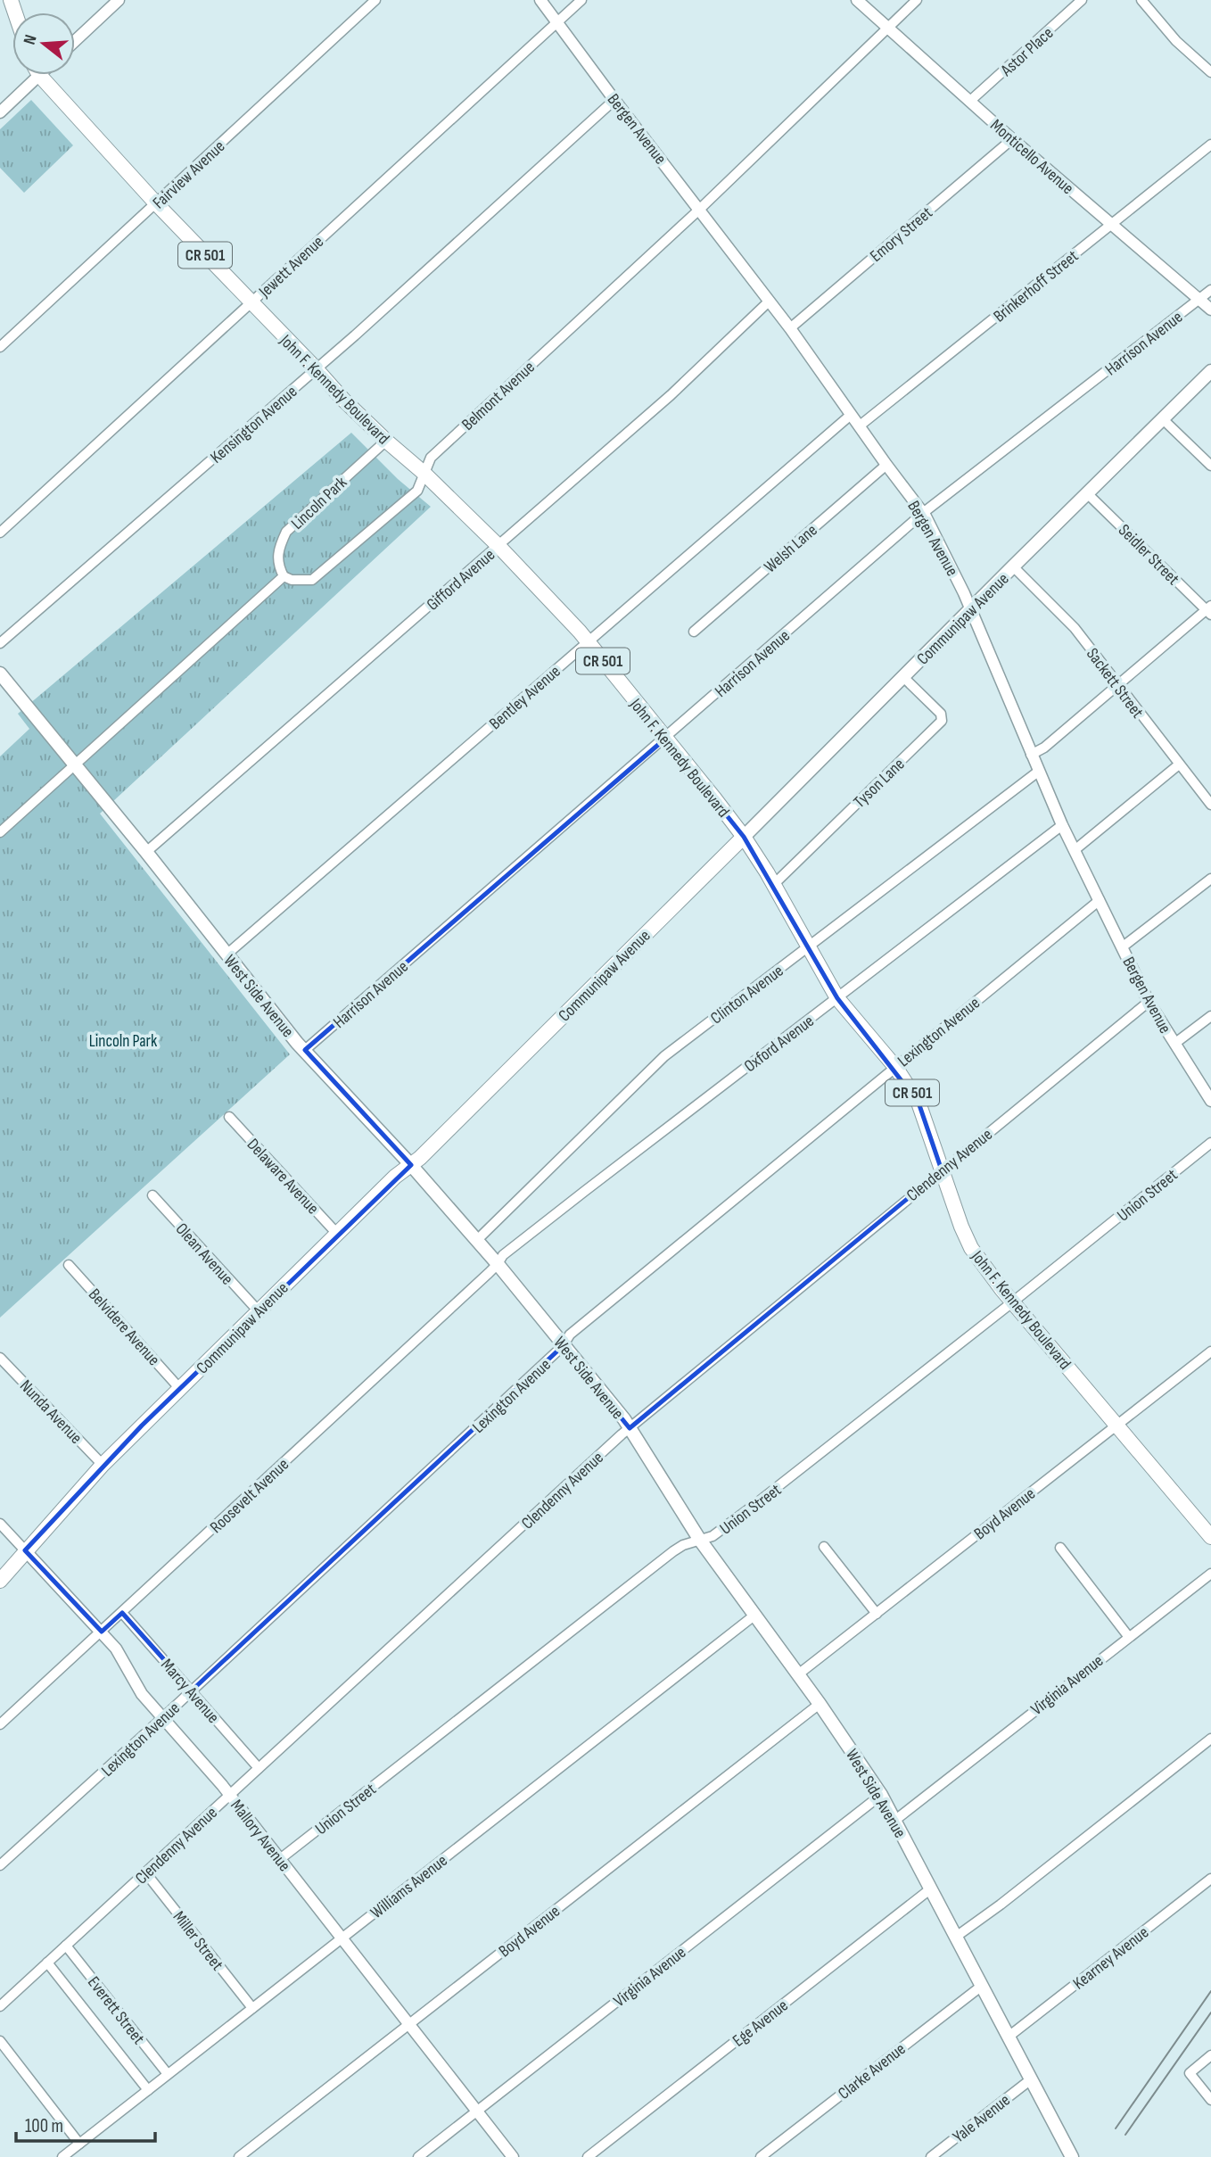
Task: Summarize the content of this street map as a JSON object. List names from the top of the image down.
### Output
{
  "streets": {
    "main road": [
      "CR 501",
      "John F. Kennedy Boulevard",
      "Communipaw Avenue",
      "West Side Avenue"
    ],
    "street": [
      "Astor Place",
      "Bergen Avenue",
      "Monticello Avenue",
      "Fairview Avenue",
      "Emory Street",
      "Jewett Avenue",
      "Brinkerhoff Street",
      "Harrison Avenue",
      "Belmont Avenue",
      "Kensington Avenue",
      "Lincoln Park",
      "Welsh Lane",
      "Seidler Street",
      "Gifford Avenue",
      "Sackett Street",
      "Bentley Avenue",
      "Tyson Lane",
      "Clinton Avenue",
      "Lexington Avenue",
      "Oxford Avenue",
      "Clendenny Avenue",
      "Delaware Avenue",
      "Union Street",
      "Olean Avenue",
      "Belvidere Avenue",
      "Nunda Avenue",
      "Roosevelt Avenue",
      "Boyd Avenue",
      "Virginia Avenue",
      "Marcy Avenue",
      "Mallory Avenue",
      "Williams Avenue",
      "Miller Street",
      "Kearney Avenue",
      "Everett Street",
      "Ege Avenue",
      "Clarke Avenue",
      "Yale Avenue"
    ]
  },
  "crossings": [
    ["Astor Place", "Monticello Avenue"],
    ["Bergen Avenue", "Emory Street"],
    ["Bergen Avenue", "Jewett Avenue"],
    ["Bergen Avenue", "Brinkerhoff Street"],
    ["Bergen Avenue", "Harrison Avenue"],
    ["Bergen Avenue", "Belmont Avenue"],
    ["Bergen Avenue", "Kensington Avenue"],
    ["Bergen Avenue", "Welsh Lane"],
    ["Bergen Avenue", "Gifford Avenue"],
    ["Bergen Avenue", "Communipaw Avenue"],
    ["Bergen Avenue", "Bentley Avenue"],
    ["Bergen Avenue", "Clinton Avenue"],
    ["Bergen Avenue", "Lexington Avenue"],
    ["Bergen Avenue", "Oxford Avenue"],
    ["Bergen Avenue", "Clendenny Avenue"],
    ["Monticello Avenue", "Emory Street"],
    ["Monticello Avenue", "Brinkerhoff Street"],
    ["Monticello Avenue", "Harrison Avenue"],
    ["Monticello Avenue", "Belmont Avenue"],
    ["Fairview Avenue", "John F. Kennedy Boulevard"],
    ["Jewett Avenue", "John F. Kennedy Boulevard"],
    ["Harrison Avenue", "John F. Kennedy Boulevard"],
    ["Harrison Avenue", "West Side Avenue"],
    ["John F. Kennedy Boulevard", "Belmont Avenue"],
    ["John F. Kennedy Boulevard", "Kensington Avenue"],
    ["John F. Kennedy Boulevard", "Lincoln Park"],
    ["John F. Kennedy Boulevard", "Gifford Avenue"],
    ["John F. Kennedy Boulevard", "Communipaw Avenue"],
    ["John F. Kennedy Boulevard", "Bentley Avenue"],
    ["John F. Kennedy Boulevard", "Tyson Lane"],
    ["John F. Kennedy Boulevard", "Clinton Avenue"],
    ["John F. Kennedy Boulevard", "Lexington Avenue"],
    ["John F. Kennedy Boulevard", "Oxford Avenue"],
    ["John F. Kennedy Boulevard", "Clendenny Avenue"],
    ["John F. Kennedy Boulevard", "Union Street"],
    ["John F. Kennedy Boulevard", "Boyd Avenue"],
    ["Belmont Avenue", "Lincoln Park"],
    ["Seidler Street", "Communipaw Avenue"],
    ["Gifford Avenue", "West Side Avenue"],
    ["Communipaw Avenue", "Sackett Street"],
    ["Communipaw Avenue", "Tyson Lane"],
    ["Communipaw Avenue", "West Side Avenue"],
    ["Communipaw Avenue", "Delaware Avenue"],
    ["Communipaw Avenue", "Olean Avenue"],
    ["Communipaw Avenue", "Belvidere Avenue"],
    ["Communipaw Avenue", "Nunda Avenue"],
    ["Communipaw Avenue", "Mallory Avenue"],
    ["Bentley Avenue", "West Side Avenue"],
    ["Clinton Avenue", "West Side Avenue"],
    ["West Side Avenue", "Lexington Avenue"],
    ["West Side Avenue", "Oxford Avenue"],
    ["West Side Avenue", "Clendenny Avenue"],
    ["West Side Avenue", "Union Street"],
    ["West Side Avenue", "Roosevelt Avenue"],
    ["West Side Avenue", "Boyd Avenue"],
    ["West Side Avenue", "Virginia Avenue"],
    ["West Side Avenue", "Williams Avenue"],
    ["West Side Avenue", "Kearney Avenue"],
    ["West Side Avenue", "Ege Avenue"],
    ["West Side Avenue", "Clarke Avenue"],
    ["West Side Avenue", "Yale Avenue"],
    ["Lexington Avenue", "Marcy Avenue"],
    ["Lexington Avenue", "Mallory Avenue"],
    ["Oxford Avenue", "Roosevelt Avenue"],
    ["Clendenny Avenue", "Marcy Avenue"],
    ["Clendenny Avenue", "Mallory Avenue"],
    ["Clendenny Avenue", "Miller Street"],
    ["Clendenny Avenue", "Everett Street"],
    ["Union Street", "Mallory Avenue"],
    ["Roosevelt Avenue", "Marcy Avenue"],
    ["Roosevelt Avenue", "Mallory Avenue"],
    ["Boyd Avenue", "Mallory Avenue"],
    ["Virginia Avenue", "Mallory Avenue"],
    ["Mallory Avenue", "Williams Avenue"],
    ["Williams Avenue", "Miller Street"],
    ["Williams Avenue", "Everett Street"]
  ],
  "parks": ["Lincoln Park"],
  "scale_bar": "100 m",
  "north": "left"
}
